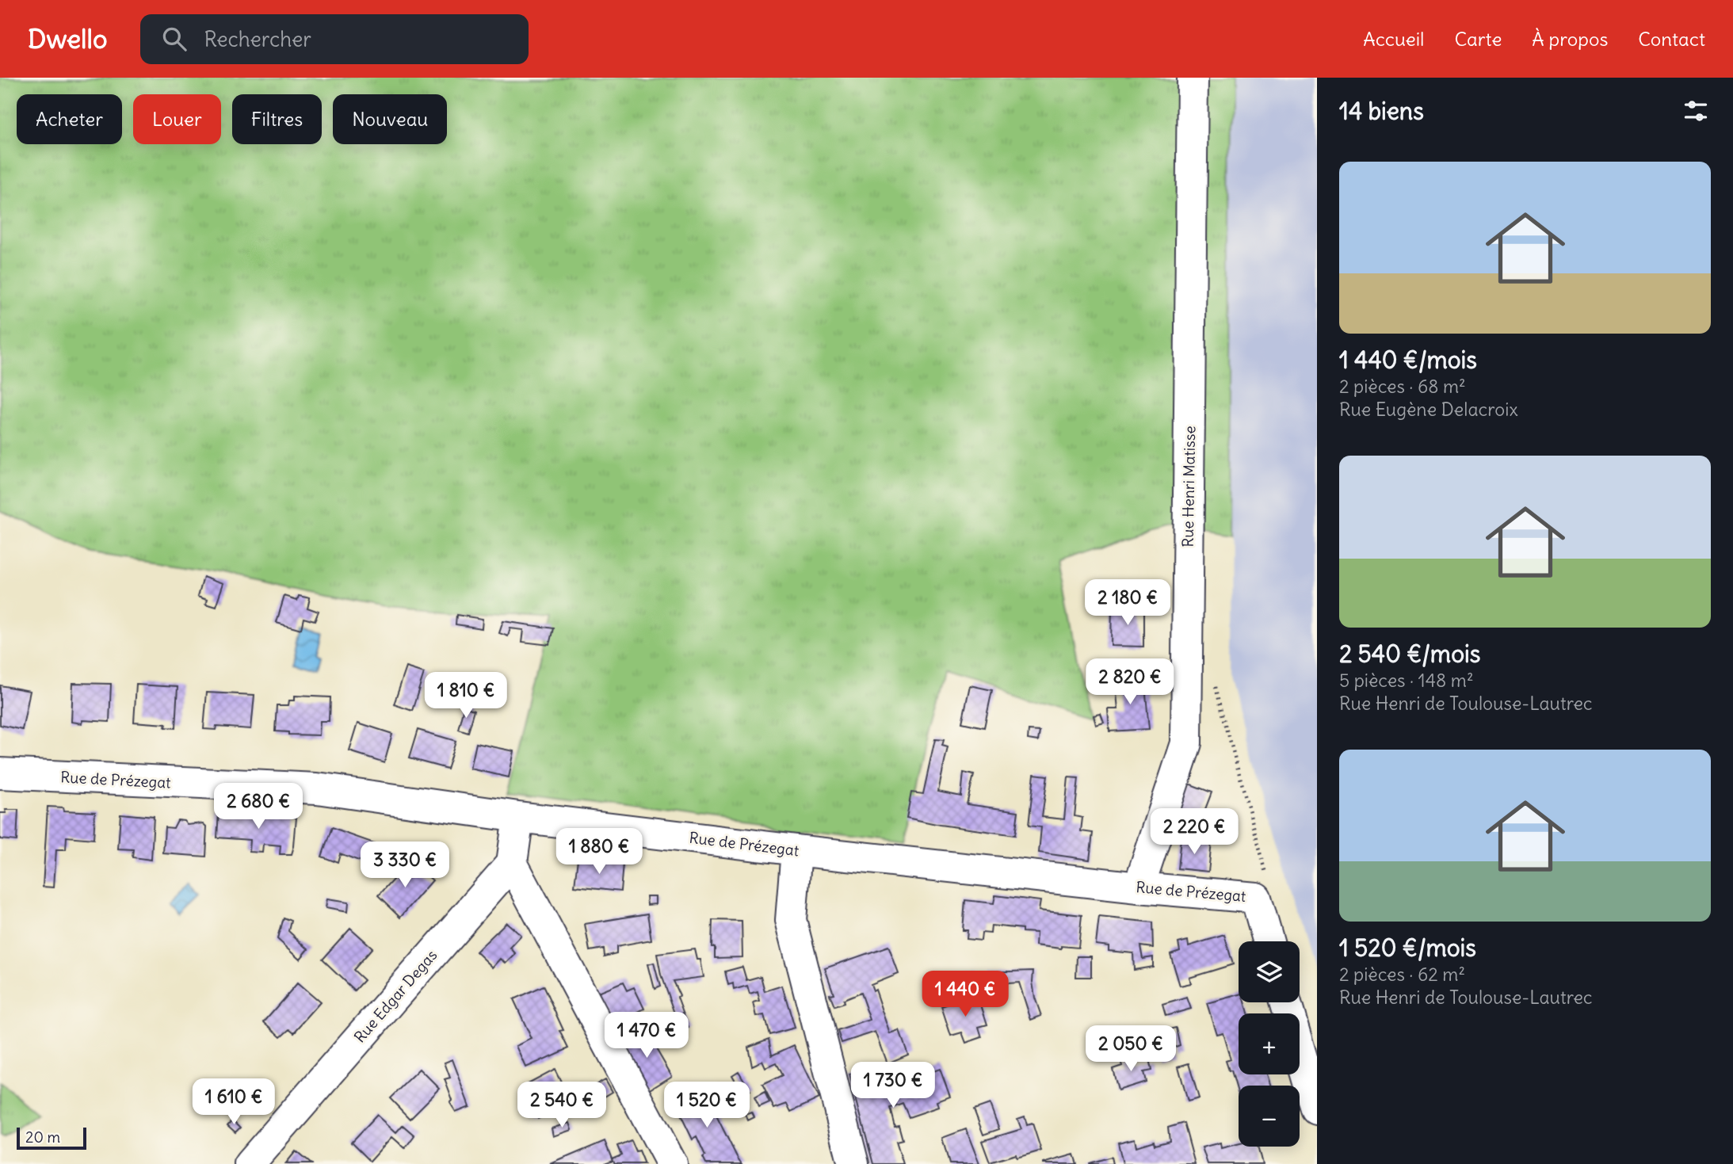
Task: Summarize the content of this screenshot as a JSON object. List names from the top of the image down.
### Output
{
  "streets": {
    "street": ["Rue Henri Matisse", "Rue de Prézegat", "Rue Edgar Degas"]
  },
  "crossings": [
    ["Rue Henri Matisse", "Rue de Prézegat"]
  ],
  "scale_bar": "20 m",
  "page": {
    "header": "Dwello",
    "search": "Rechercher",
    "nav": [
      "Accueil",
      "Carte",
      "À propos",
      "Contact"
    ],
    "heading": "14 biens",
    "chip": [
      "Acheter",
      "Louer",
      "Filtres",
      "Nouveau"
    ],
    "list": [
      {
        "name": "1 440 €/mois",
        "note": "2 pièces · 68 m² · Rue Eugène Delacroix"
      },
      {
        "name": "2 540 €/mois",
        "note": "5 pièces · 148 m² · Rue Henri de Toulouse-Lautrec"
      },
      {
        "name": "1 520 €/mois",
        "note": "2 pièces · 62 m² · Rue Henri de Toulouse-Lautrec"
      }
    ],
    "price": [
      "2 180 €",
      "2 820 €",
      "1 810 €",
      "2 680 €",
      "2 220 €",
      "1 880 €",
      "3 330 €",
      "1 440 €",
      "1 470 €",
      "2 050 €",
      "1 730 €",
      "1 610 €",
      "2 540 €",
      "1 520 €"
    ],
    "map_buttons": ["+", "−"],
    "scale": "20 m"
  }
}
